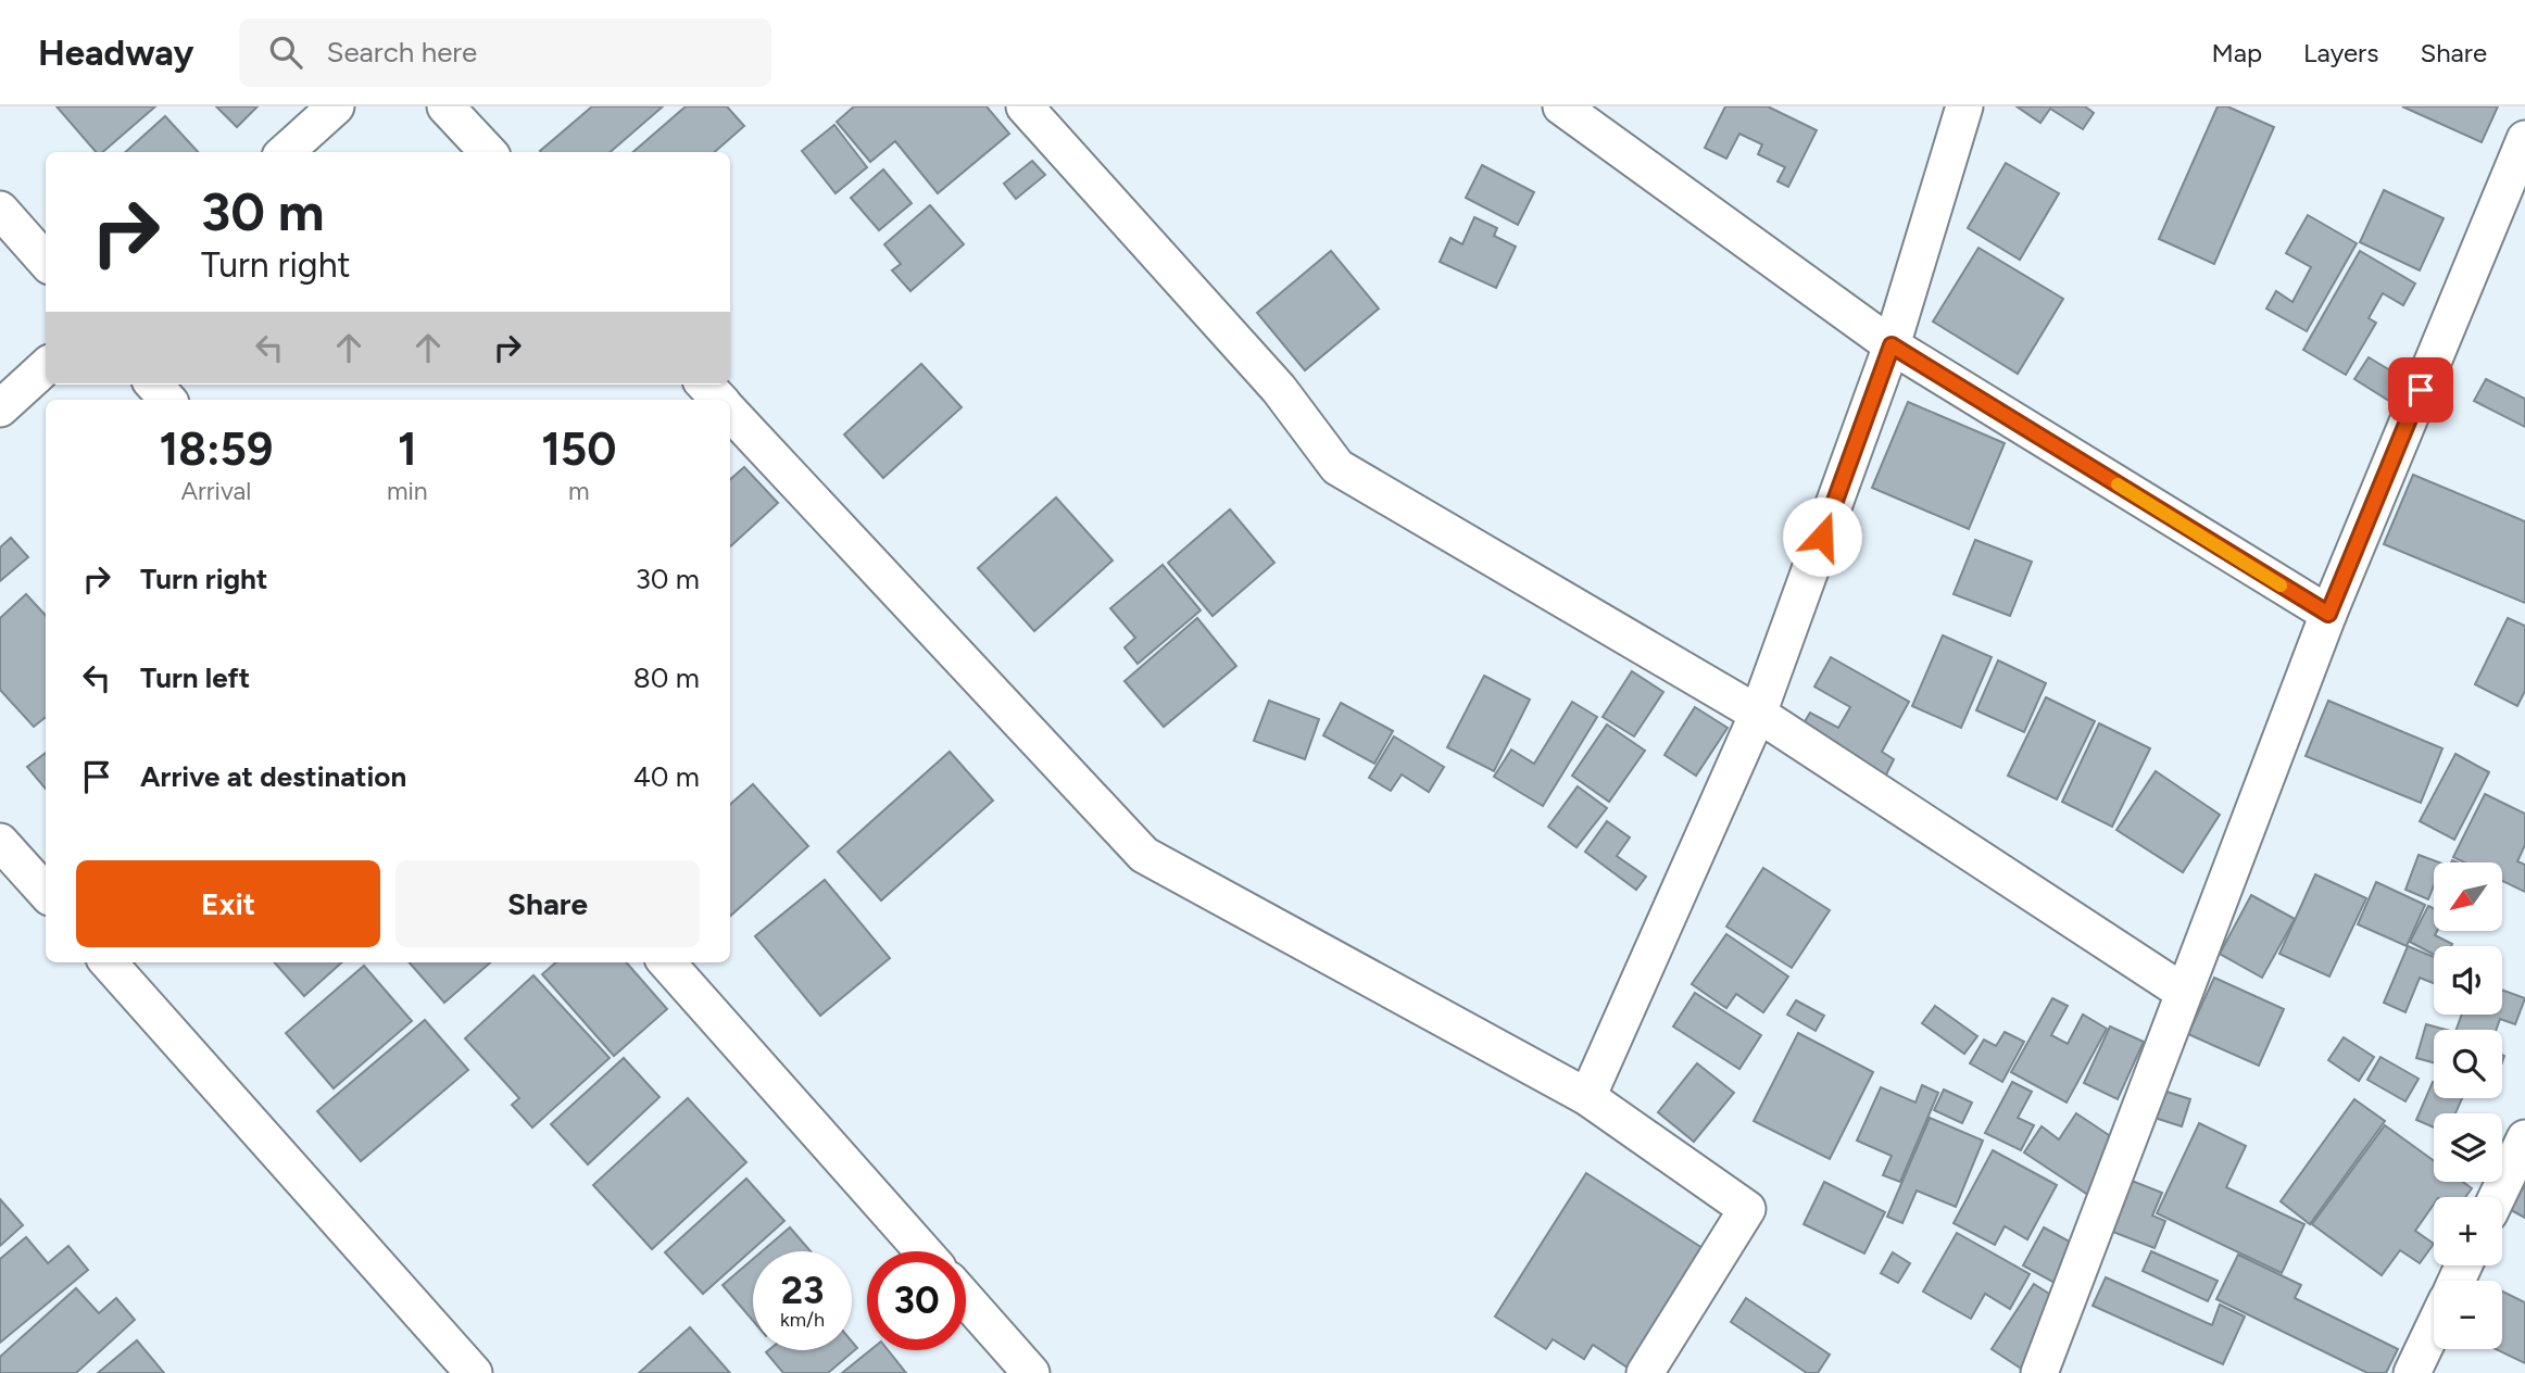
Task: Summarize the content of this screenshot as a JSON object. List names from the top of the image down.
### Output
{
  "north": "bottom left",
  "page": {
    "header": "Headway",
    "search": "Search here",
    "nav": ["Map", "Layers", "Share"],
    "turn": ["30 m", "Turn right"],
    "eta": [
      "18:59",
      "Arrival",
      "1",
      "min",
      "150",
      "m"
    ],
    "list": [
      {
        "name": "Turn right",
        "value": "30 m"
      },
      {
        "name": "Turn left",
        "value": "80 m"
      },
      {
        "name": "Arrive at destination",
        "value": "40 m"
      }
    ],
    "buttons": ["Exit", "Share"],
    "map_buttons": ["+", "−"],
    "speed": "23 km/h",
    "limit": "30"
  }
}
